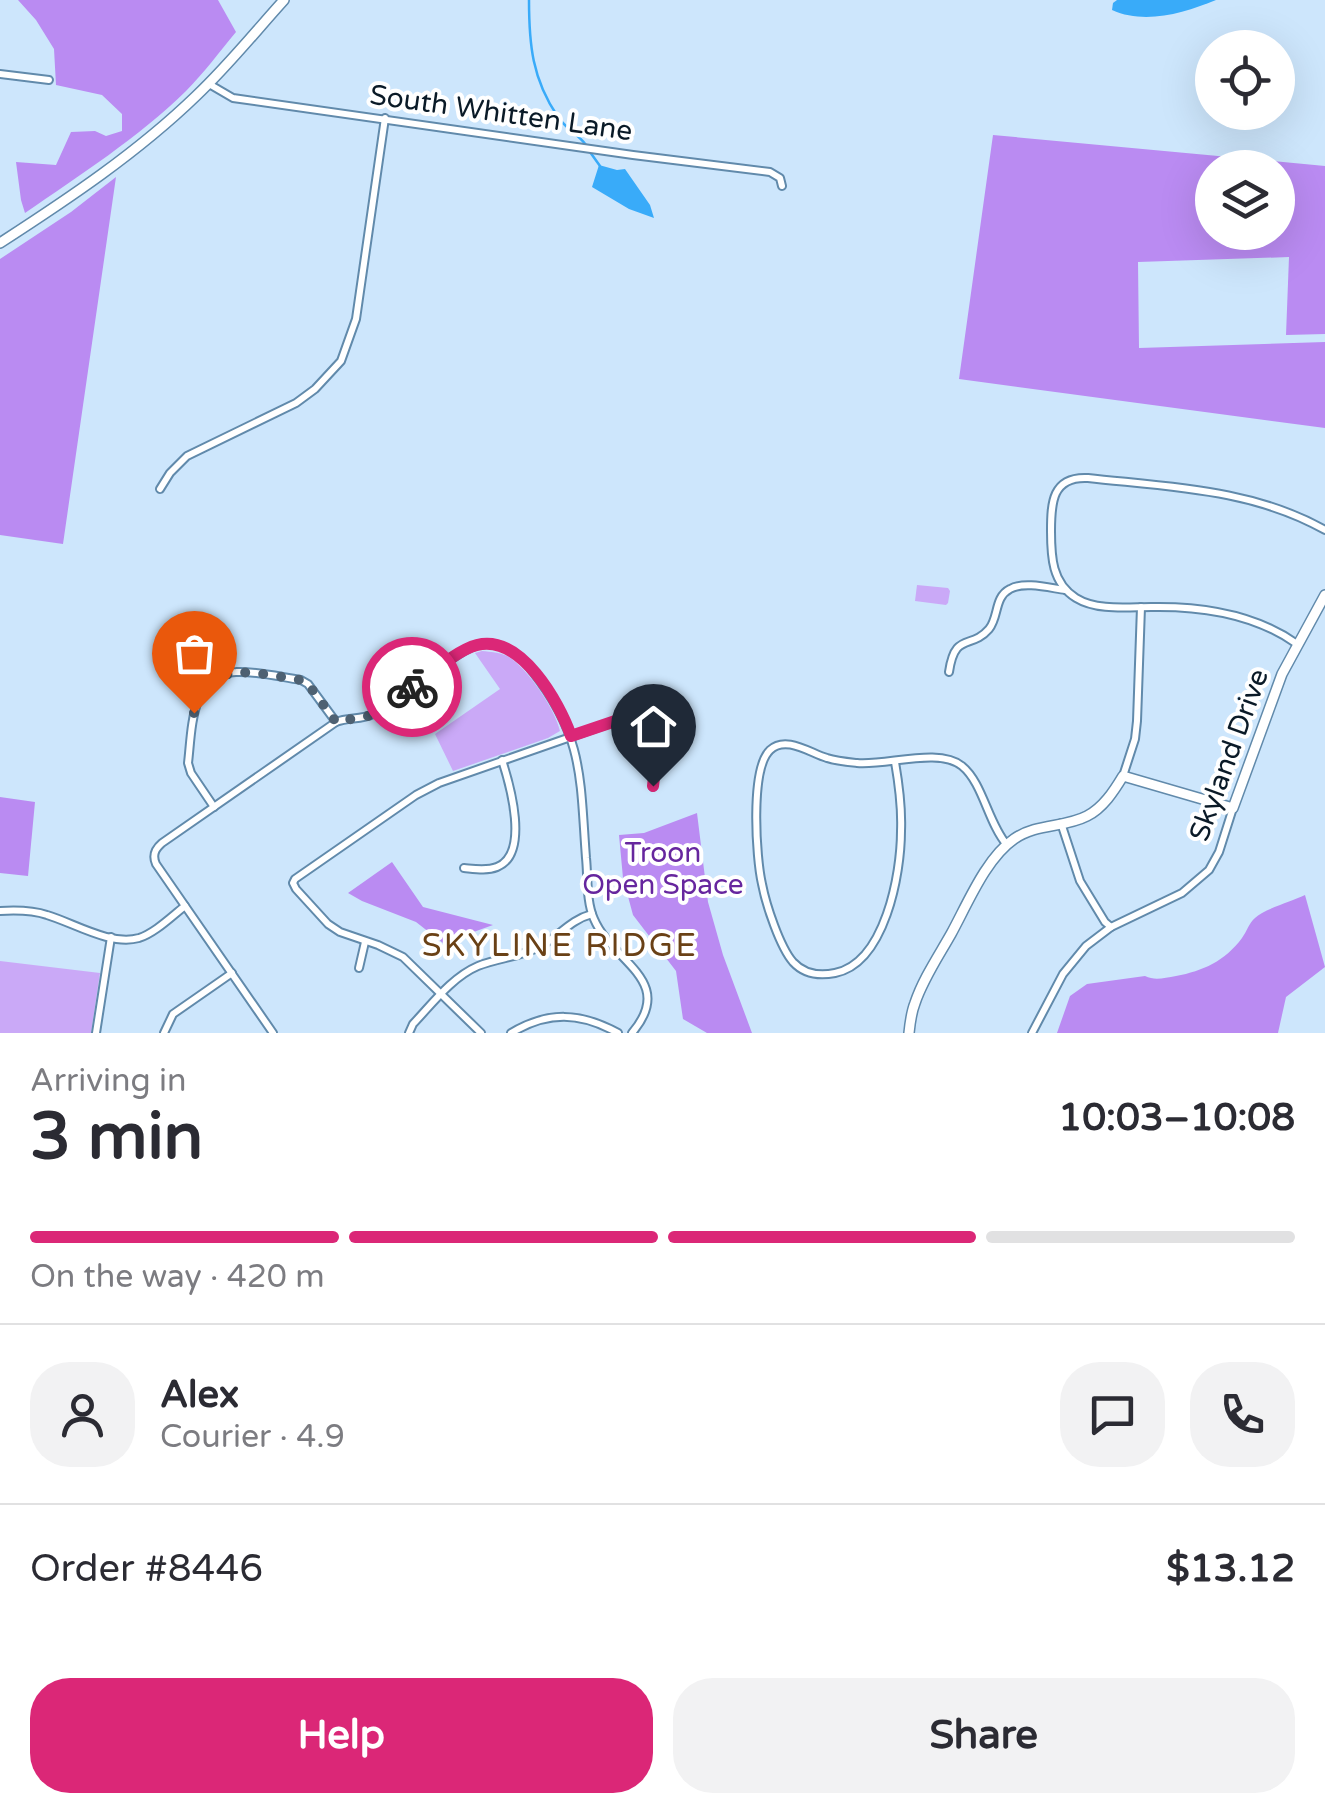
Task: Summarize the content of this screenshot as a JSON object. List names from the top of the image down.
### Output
{
  "streets": {
    "street": ["South Whitten Lane", "Skyland Drive"]
  },
  "districts": ["SKYLINE RIDGE"],
  "parks": ["Troon Open Space"],
  "page": {
    "heading": ["3 min", "Arriving in", "10:03–10:08"],
    "panel": [
      "Alex",
      "Courier · 4.9",
      "Order #8446",
      "$13.12"
    ],
    "bar": "On the way · 420 m",
    "buttons": ["Help", "Share"]
  }
}
